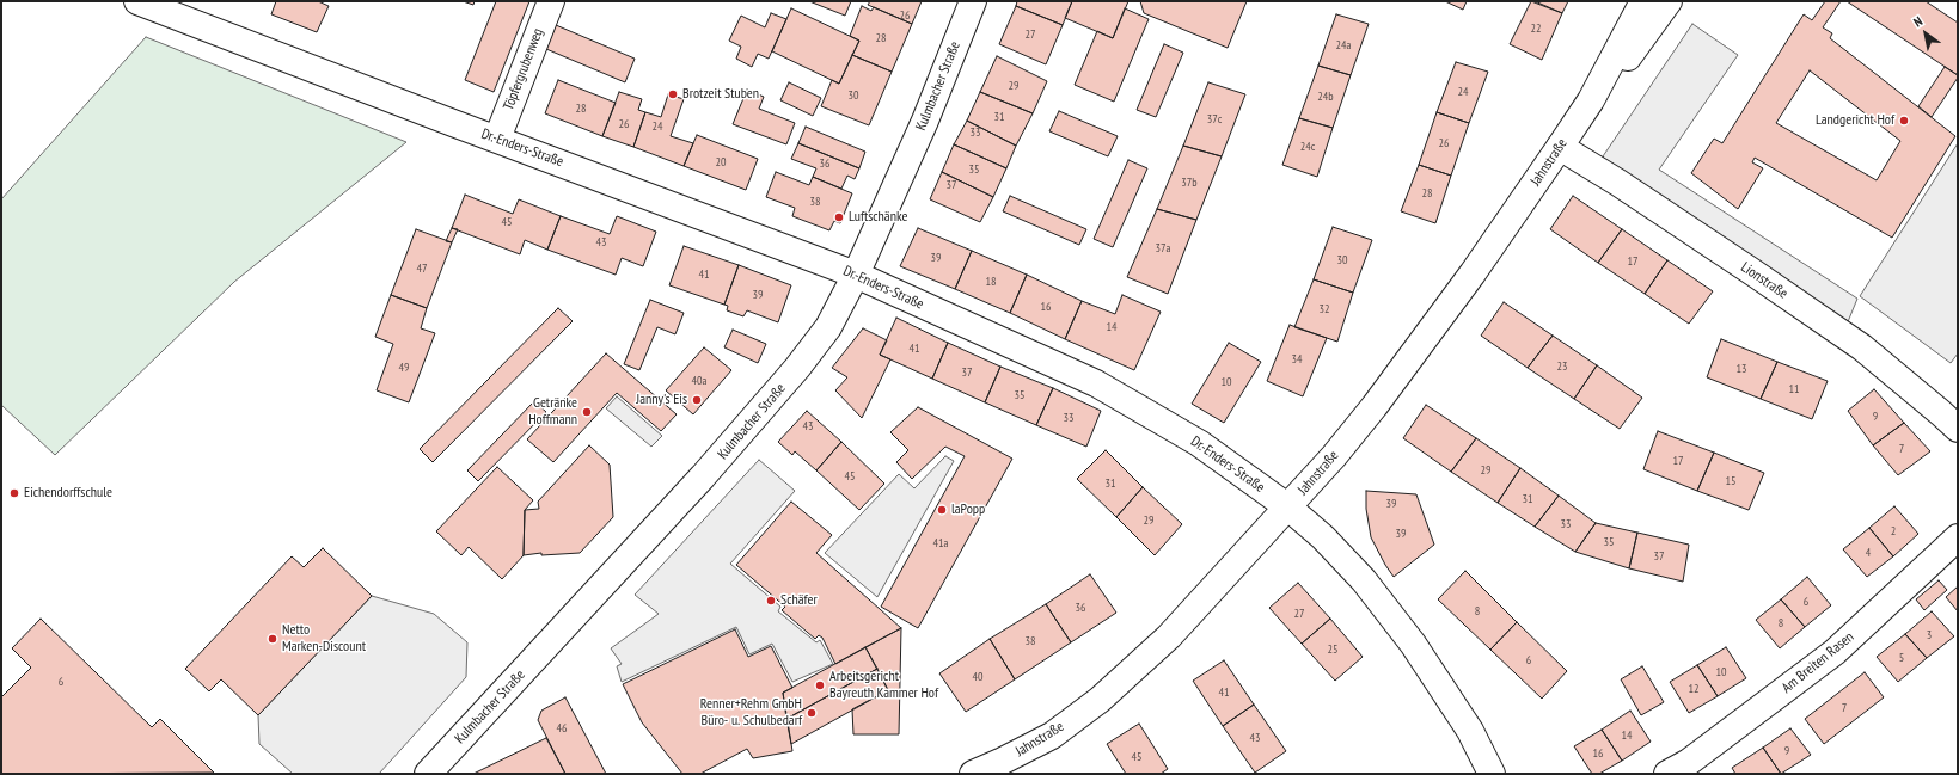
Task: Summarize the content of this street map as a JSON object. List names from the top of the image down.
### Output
{
  "streets": {
    "main road": [
      "Töpfergrubenweg",
      "Kulmbacher Straße",
      "Dr.-Enders-Straße",
      "Jahnstraße",
      "Lionstraße",
      "Am Breiten Rasen"
    ]
  },
  "crossings": [
    ["Töpfergrubenweg", "Dr.-Enders-Straße"],
    ["Kulmbacher Straße", "Dr.-Enders-Straße"],
    ["Dr.-Enders-Straße", "Jahnstraße"],
    ["Jahnstraße", "Lionstraße"]
  ],
  "places": [
    "Brotzeit Stuben",
    "Landgericht Hof",
    "Luftschänke",
    "Janny's Eis",
    "Getränke Hoffmann",
    "Eichendorffschule",
    "laPopp",
    "Schäfer",
    "Netto Marken-Discount",
    "Arbeitsgericht Bayreuth Kammer Hof",
    "Renner+Rehm GmbH Büro- u. Schulbedarf"
  ],
  "house_numbers": [
    "26",
    "22",
    "27",
    "28",
    "24a",
    "29",
    "24",
    "30",
    "24b",
    "28",
    "31",
    "37c",
    "26",
    "24",
    "33",
    "26",
    "24c",
    "20",
    "36",
    "35",
    "37b",
    "37",
    "28",
    "38",
    "45",
    "43",
    "37a",
    "39",
    "30",
    "17",
    "47",
    "41",
    "18",
    "39",
    "16",
    "32",
    "14",
    "41",
    "34",
    "23",
    "49",
    "13",
    "37",
    "40a",
    "10",
    "11",
    "35",
    "9",
    "33",
    "43",
    "7",
    "17",
    "29",
    "45",
    "15",
    "31",
    "31",
    "39",
    "29",
    "33",
    "2",
    "39",
    "35",
    "41a",
    "4",
    "37",
    "6",
    "36",
    "8",
    "27",
    "8",
    "3",
    "38",
    "25",
    "5",
    "6",
    "10",
    "40",
    "6",
    "12",
    "41",
    "7",
    "46",
    "14",
    "43",
    "9",
    "16",
    "45"
  ],
  "north": "top left"
}
